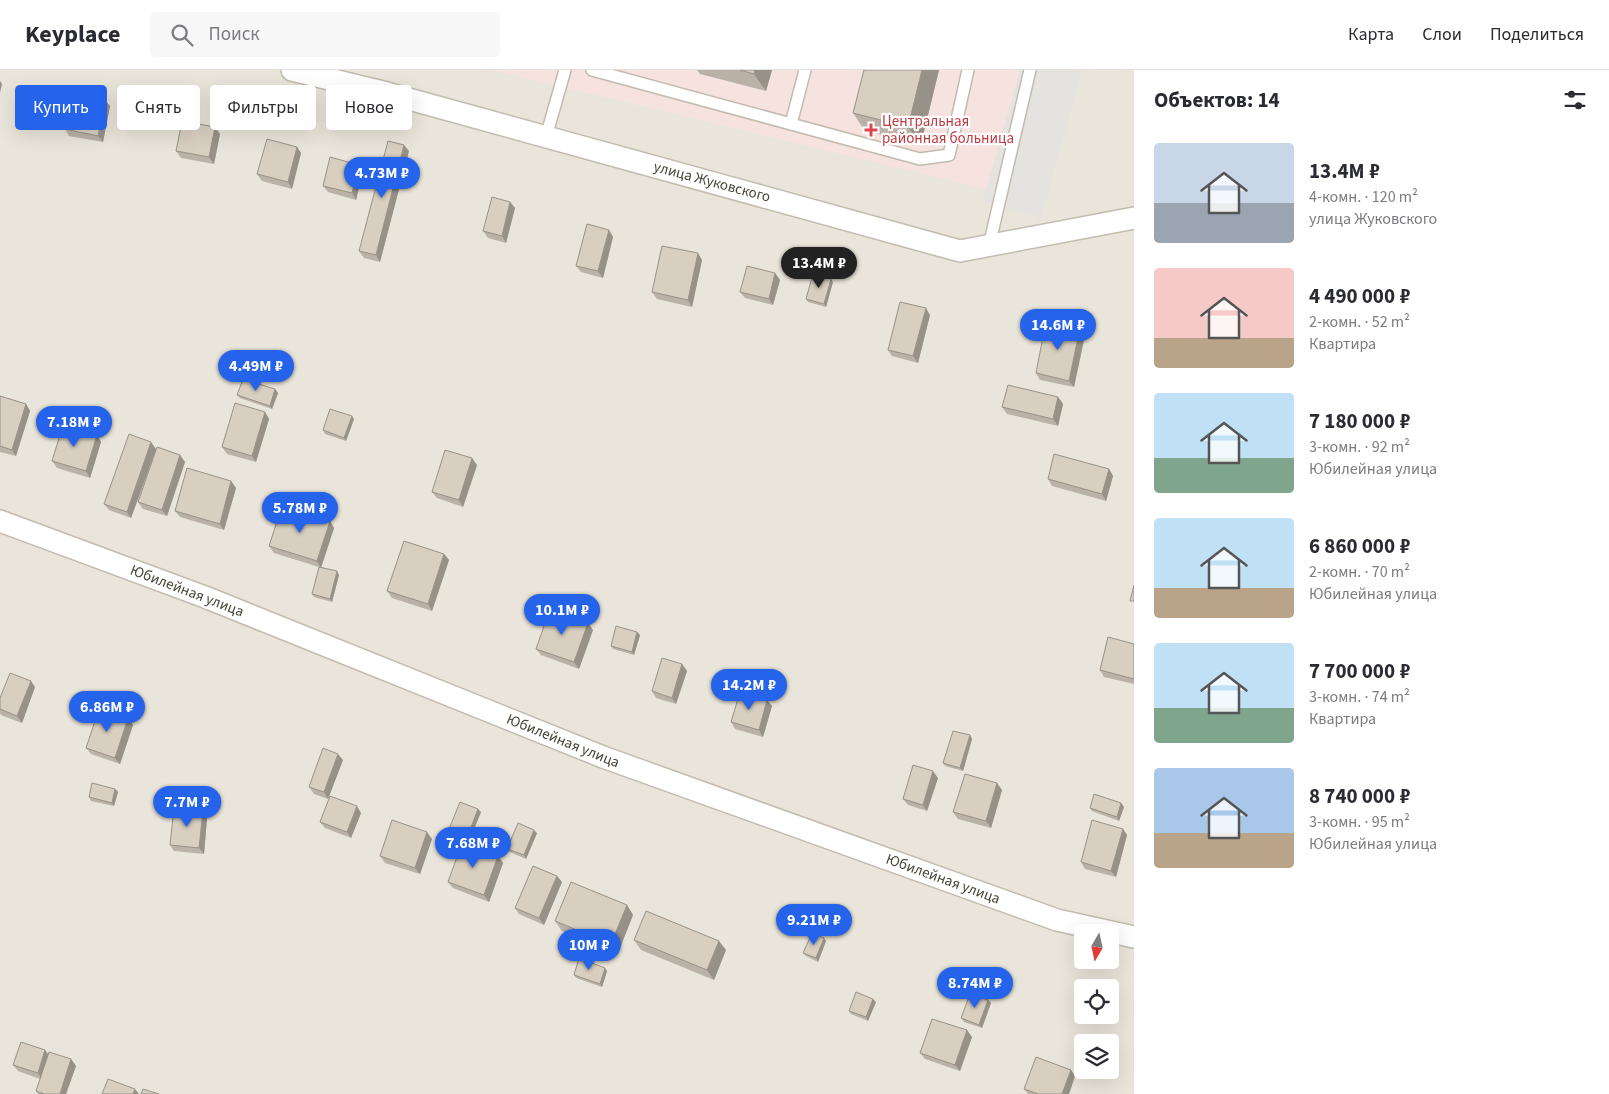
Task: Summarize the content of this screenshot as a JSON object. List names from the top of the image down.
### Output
{
  "streets": {
    "street": ["улица Жуковского", "Юбилейная улица"]
  },
  "places": {
    "health": ["Центральная районная больница"]
  },
  "north": "bottom",
  "page": {
    "header": "Keyplace",
    "search": "Поиск",
    "nav": ["Карта", "Слои", "Поделиться"],
    "heading": "Объектов: 14",
    "chip": [
      "Купить",
      "Снять",
      "Фильтры",
      "Новое"
    ],
    "list": [
      {
        "name": "13.4M ₽",
        "note": "4-комн. · 120 m² · улица Жуковского"
      },
      {
        "name": "4 490 000 ₽",
        "note": "2-комн. · 52 m² · Квартира"
      },
      {
        "name": "7 180 000 ₽",
        "note": "3-комн. · 92 m² · Юбилейная улица"
      },
      {
        "name": "6 860 000 ₽",
        "note": "2-комн. · 70 m² · Юбилейная улица"
      },
      {
        "name": "7 700 000 ₽",
        "note": "3-комн. · 74 m² · Квартира"
      },
      {
        "name": "8 740 000 ₽",
        "note": "3-комн. · 95 m² · Юбилейная улица"
      }
    ],
    "price": [
      "4.73M ₽",
      "13.4M ₽",
      "14.6M ₽",
      "4.49M ₽",
      "7.18M ₽",
      "5.78M ₽",
      "10.1M ₽",
      "14.2M ₽",
      "6.86M ₽",
      "7.7M ₽",
      "7.68M ₽",
      "9.21M ₽",
      "10M ₽",
      "8.74M ₽"
    ]
  }
}
